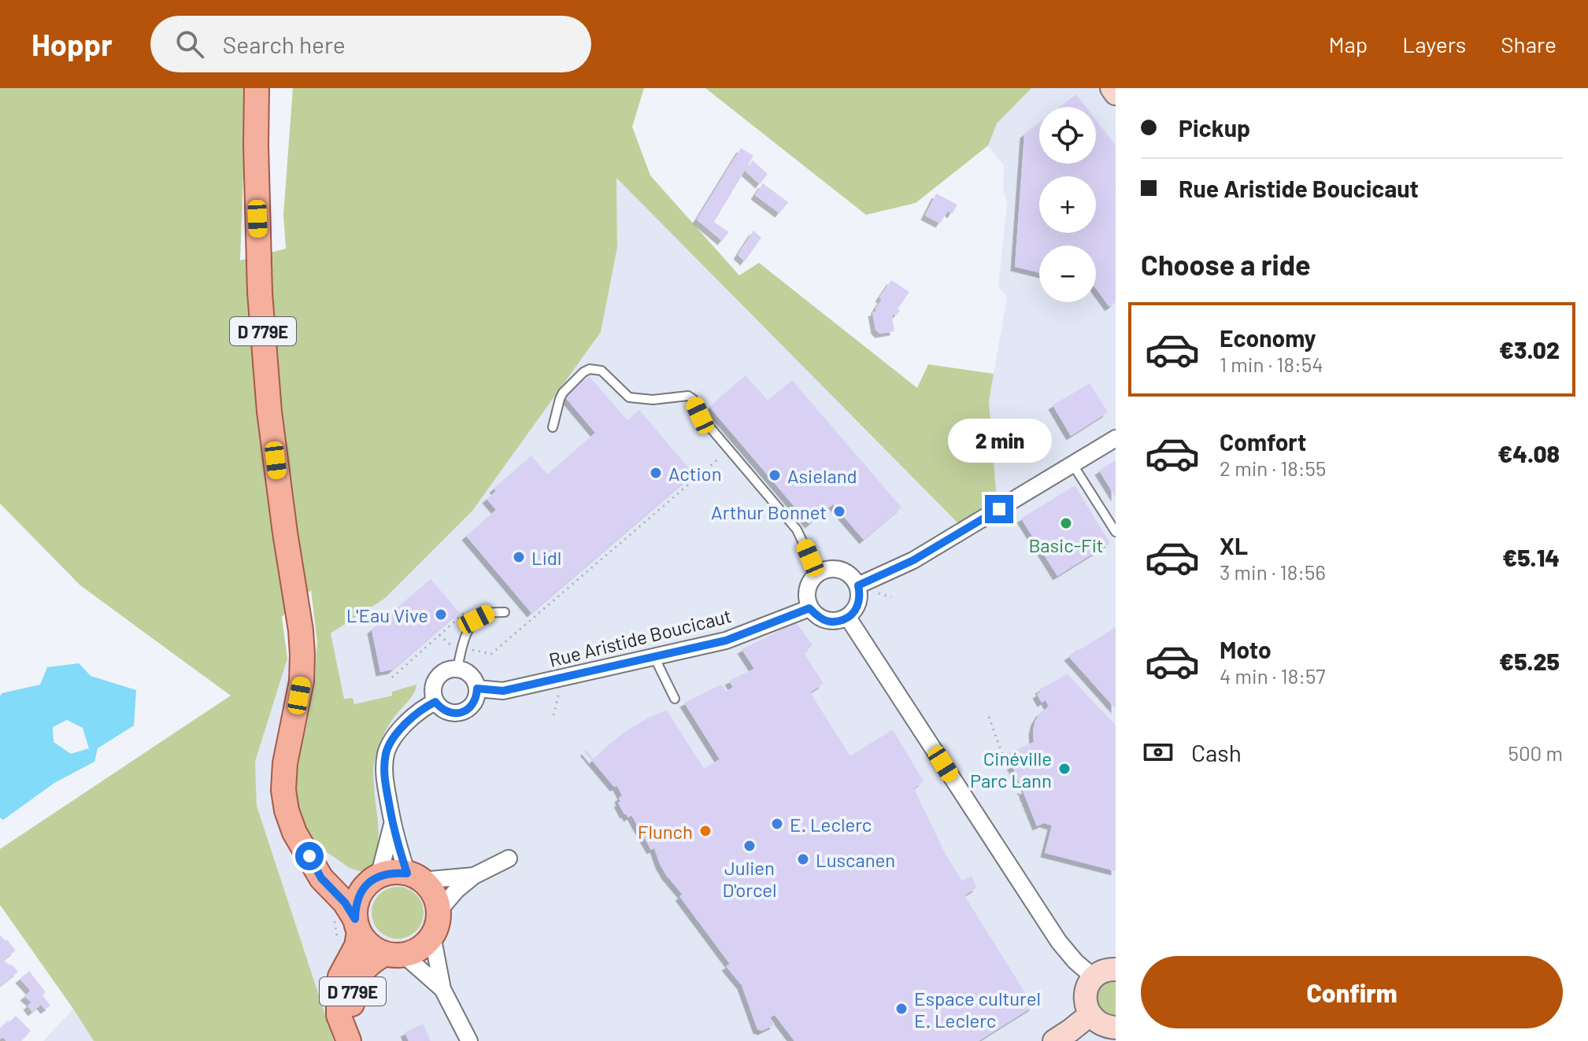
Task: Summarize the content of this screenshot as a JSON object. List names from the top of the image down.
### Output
{
  "streets": {
    "main road": ["D 779E"],
    "street": ["Rue Aristide Boucicaut"]
  },
  "places": [
    "Action",
    "Asieland",
    "Arthur Bonnet",
    "Basic-Fit",
    "Lidl",
    "L'Eau Vive",
    "Cinéville Parc Lann",
    "E. Leclerc",
    "Flunch",
    "Julien D'orcel",
    "Luscanen",
    "Espace culturel E. Leclerc"
  ],
  "page": {
    "header": "Hoppr",
    "search": "Search here",
    "nav": ["Map", "Layers", "Share"],
    "banner": ["Pickup", "Rue Aristide Boucicaut"],
    "map_buttons": ["+", "−"],
    "heading": "Choose a ride",
    "list": [
      {
        "name": "Economy",
        "note": "1 min · 18:54",
        "value": "€3.02"
      },
      {
        "name": "Comfort",
        "note": "2 min · 18:55",
        "value": "€4.08"
      },
      {
        "name": "XL",
        "note": "3 min · 18:56",
        "value": "€5.14"
      },
      {
        "name": "Moto",
        "note": "4 min · 18:57",
        "value": "€5.25"
      }
    ],
    "bubble": "2 min",
    "pay": ["Cash", "500 m"],
    "buttons": "Confirm"
  }
}
